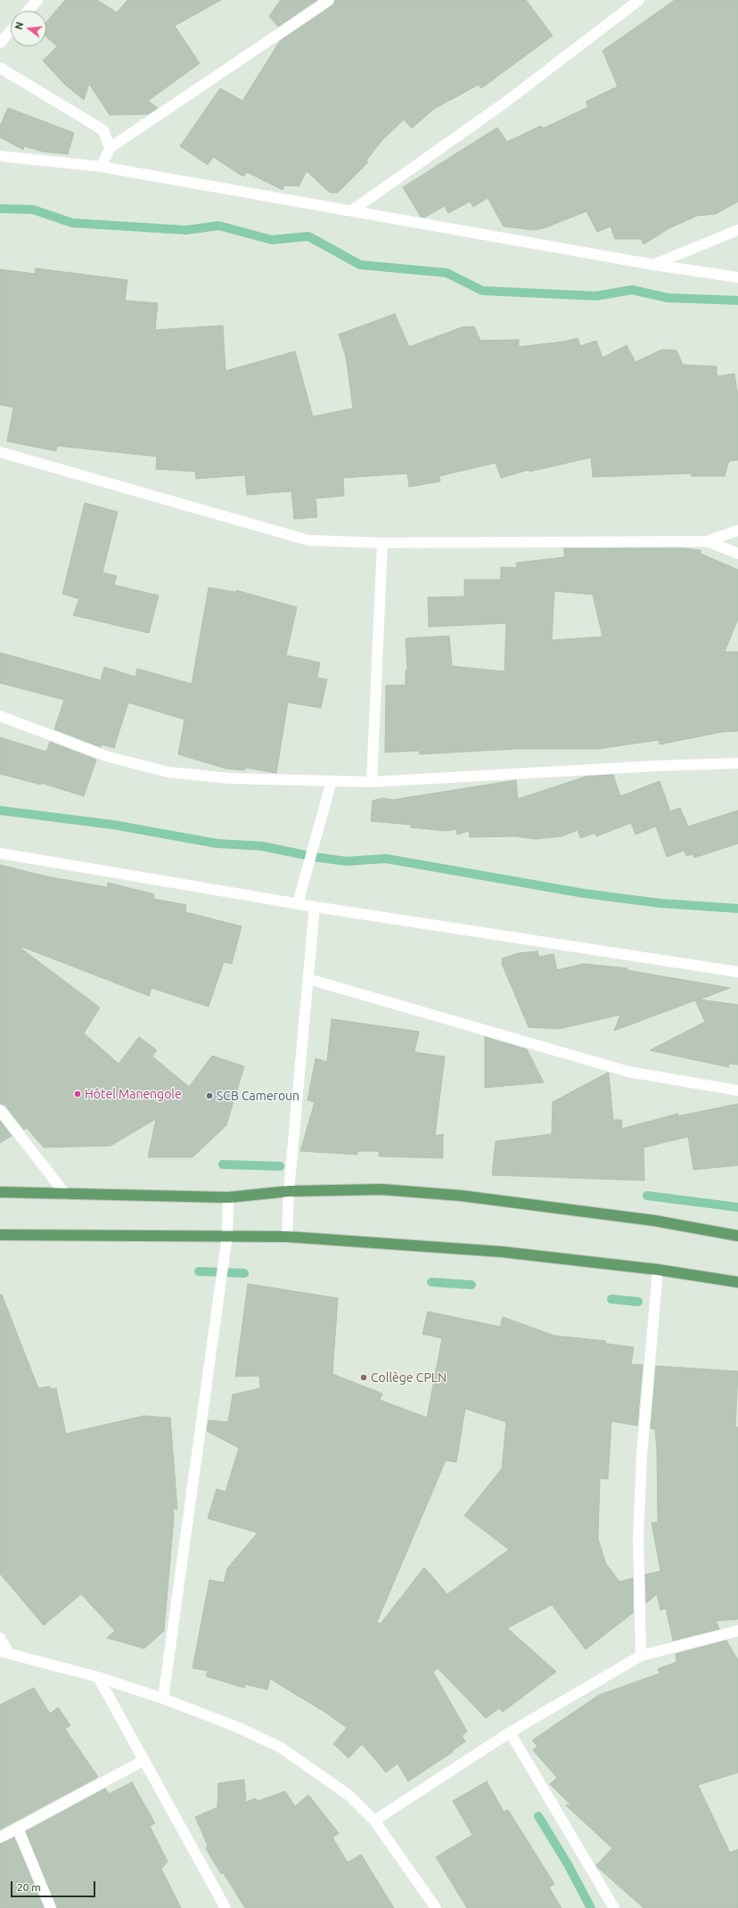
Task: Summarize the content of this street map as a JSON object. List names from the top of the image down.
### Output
{
  "places": ["Hôtel Manengole", "SCB Cameroun", "Collège CPLN"],
  "scale_bar": "20 m",
  "north": "left"
}
